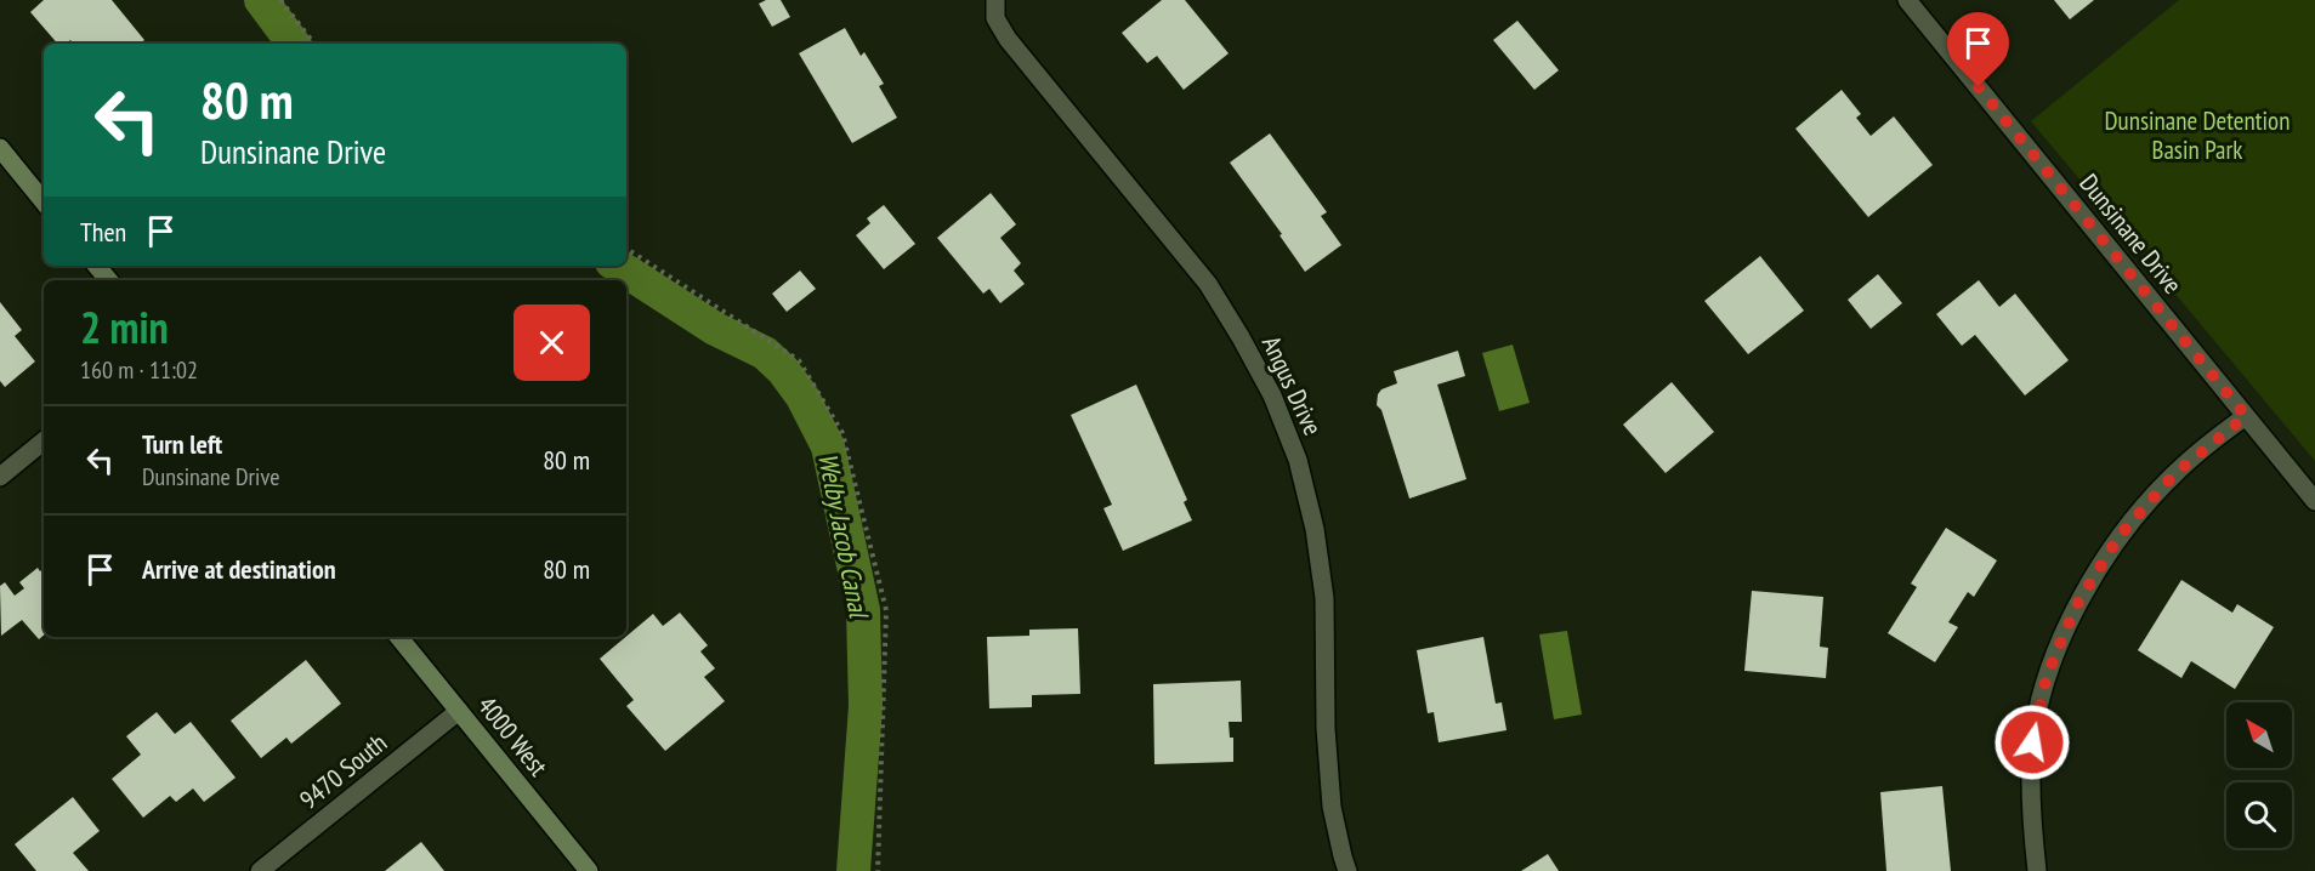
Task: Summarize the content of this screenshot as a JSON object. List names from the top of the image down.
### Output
{
  "streets": {
    "main road": ["4000 West"],
    "street": ["Dunsinane Drive", "Angus Drive", "9470 South"]
  },
  "crossings": [
    ["4000 West", "9470 South"]
  ],
  "water": ["Welby Jacob Canal"],
  "parks": ["Dunsinane Detention Basin Park"],
  "north": "top left",
  "page": {
    "turn": ["80 m", "Dunsinane Drive"],
    "then": "Then",
    "heading": ["2 min", "160 m · 11:02"],
    "list": [
      {
        "name": "Turn left",
        "note": "Dunsinane Drive",
        "value": "80 m"
      },
      {
        "name": "Arrive at destination",
        "value": "80 m"
      }
    ]
  }
}
